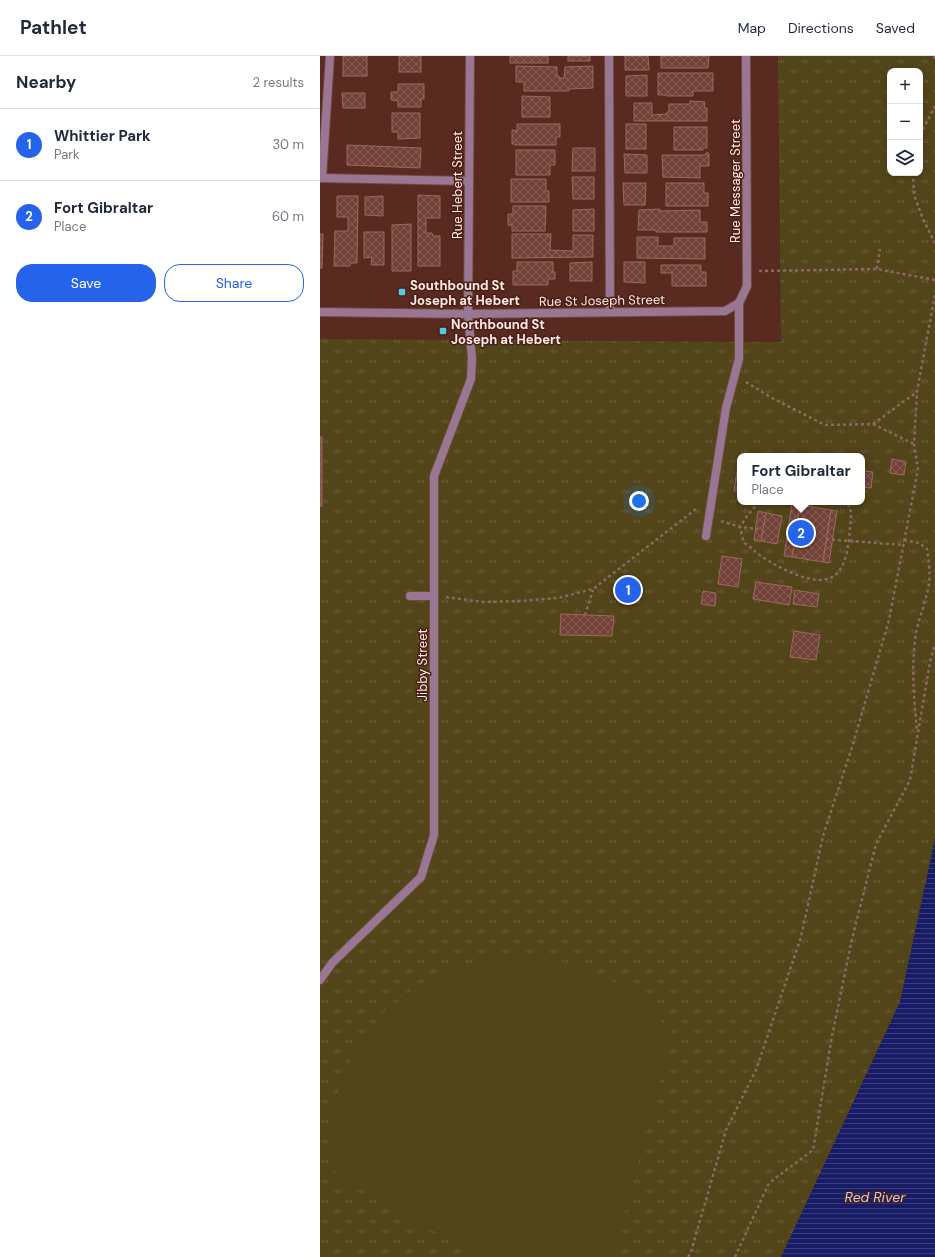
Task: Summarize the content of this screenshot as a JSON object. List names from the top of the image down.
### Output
{
  "streets": {
    "street": [
      "Rue Messager Street",
      "Rue Hebert Street",
      "Rue St Joseph Street",
      "Jibby Street"
    ]
  },
  "crossings": [
    ["Rue Messager Street", "Rue St Joseph Street"],
    ["Rue Hebert Street", "Rue St Joseph Street"],
    ["Rue Hebert Street", "Jibby Street"],
    ["Rue St Joseph Street", "Jibby Street"]
  ],
  "water": ["Red River"],
  "places": {
    "transit": ["Southbound St Joseph at Hebert", "Northbound St Joseph at Hebert"]
  },
  "page": {
    "header": "Pathlet",
    "nav": ["Map", "Directions", "Saved"],
    "heading": ["Nearby", "2 results"],
    "map_buttons": ["+", "−"],
    "list": [
      {
        "mark": "1",
        "name": "Whittier Park",
        "note": "Park",
        "value": "30 m"
      },
      {
        "mark": "2",
        "name": "Fort Gibraltar",
        "note": "Place",
        "value": "60 m"
      }
    ],
    "buttons": ["Save", "Share"],
    "popup": ["Fort Gibraltar", "Place"],
    "pins": ["2", "1"]
  }
}
